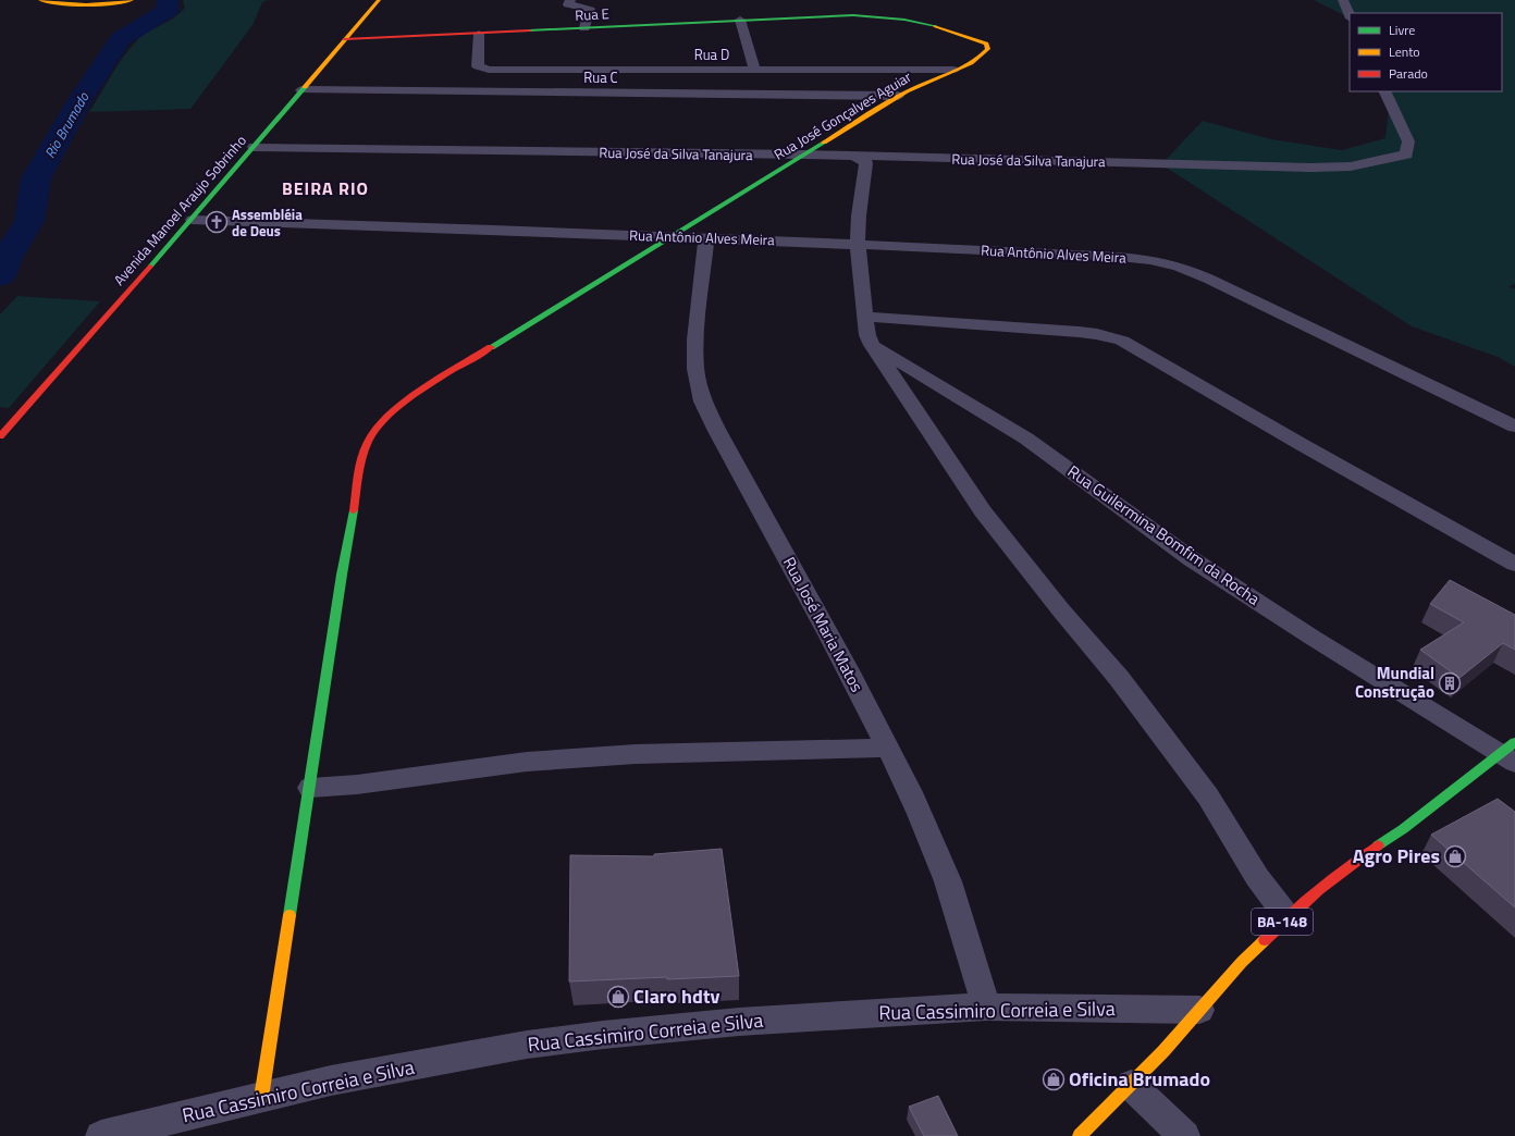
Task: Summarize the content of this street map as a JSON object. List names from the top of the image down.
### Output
{
  "streets": {
    "street": [
      "Rua E",
      "Rua D",
      "Rua C",
      "Rua José Gonçalves Aguiar",
      "Rua José da Silva Tanajura",
      "Avenida Manoel Araujo Sobrinho",
      "Rua Antônio Alves Meira",
      "Rua Guilermina Bomfim da Rocha",
      "Rua José Maria Matos",
      "BA-148",
      "Rua Cassimiro Correia e Silva"
    ]
  },
  "crossings": [
    ["Rua E", "Rua D"],
    ["Rua E", "Rua José Gonçalves Aguiar"],
    ["Rua E", "Avenida Manoel Araujo Sobrinho"],
    ["Rua D", "Rua José Gonçalves Aguiar"],
    ["Rua C", "Rua José Gonçalves Aguiar"],
    ["Rua C", "Avenida Manoel Araujo Sobrinho"],
    ["Rua José Gonçalves Aguiar", "Rua José da Silva Tanajura"],
    ["Rua José Gonçalves Aguiar", "Rua Antônio Alves Meira"],
    ["Rua José Gonçalves Aguiar", "Rua Cassimiro Correia e Silva"],
    ["Rua José da Silva Tanajura", "Avenida Manoel Araujo Sobrinho"],
    ["Avenida Manoel Araujo Sobrinho", "Rua Antônio Alves Meira"],
    ["Rua Antônio Alves Meira", "Rua José Maria Matos"],
    ["Rua Guilermina Bomfim da Rocha", "BA-148"],
    ["Rua José Maria Matos", "Rua Cassimiro Correia e Silva"],
    ["BA-148", "Rua Cassimiro Correia e Silva"]
  ],
  "districts": ["BEIRA RIO"],
  "water": ["Rio Brumado"],
  "places": {
    "church": ["Assembléia de Deus"],
    "building": ["Mundial Construção"],
    "shop": ["Agro Pires", "Claro hdtv", "Oficina Brumado"]
  },
  "legend": ["Livre", "Lento", "Parado"]
}
